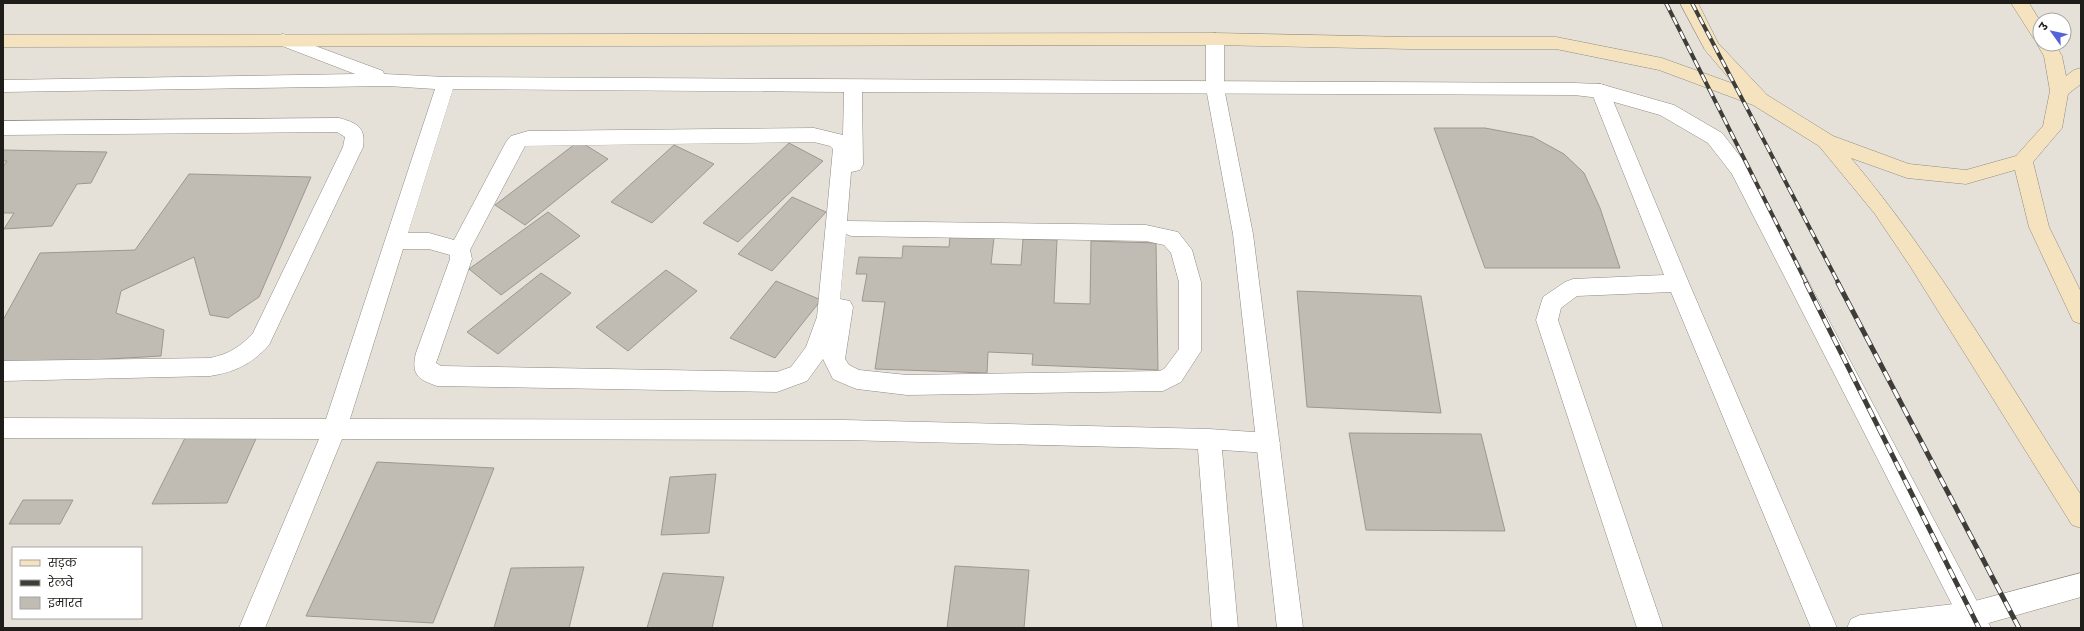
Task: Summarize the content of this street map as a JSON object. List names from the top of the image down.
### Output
{
  "legend": ["सड़क", "रेलवे", "इमारत"],
  "north": "top left"
}
